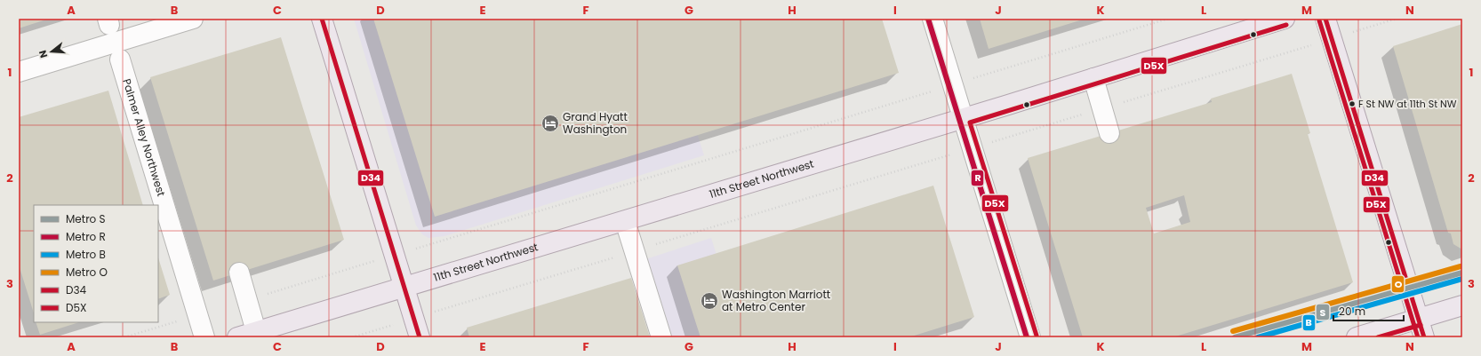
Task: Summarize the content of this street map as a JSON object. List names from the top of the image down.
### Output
{
  "streets": {
    "main road": ["11th Street Northwest"],
    "street": ["Palmer Alley Northwest"]
  },
  "places": {
    "other": ["F St NW at 11th St NW"],
    "hotel": ["Grand Hyatt Washington", "Washington Marriott at Metro Center"]
  },
  "lines": [
    "metro line R",
    "transit line D34",
    "transit line D5X",
    "metro line O",
    "metro line S",
    "metro line B"
  ],
  "legend": [
    "Metro S",
    "Metro R",
    "Metro B",
    "Metro O",
    "D34",
    "D5X"
  ],
  "scale_bar": "20 m",
  "north": "left",
  "grid": {
    "columns": [
      "A",
      "B",
      "C",
      "D",
      "E",
      "F",
      "G",
      "H",
      "I",
      "J",
      "K",
      "L",
      "M",
      "N"
    ],
    "rows": ["1", "2", "3"]
  }
}
